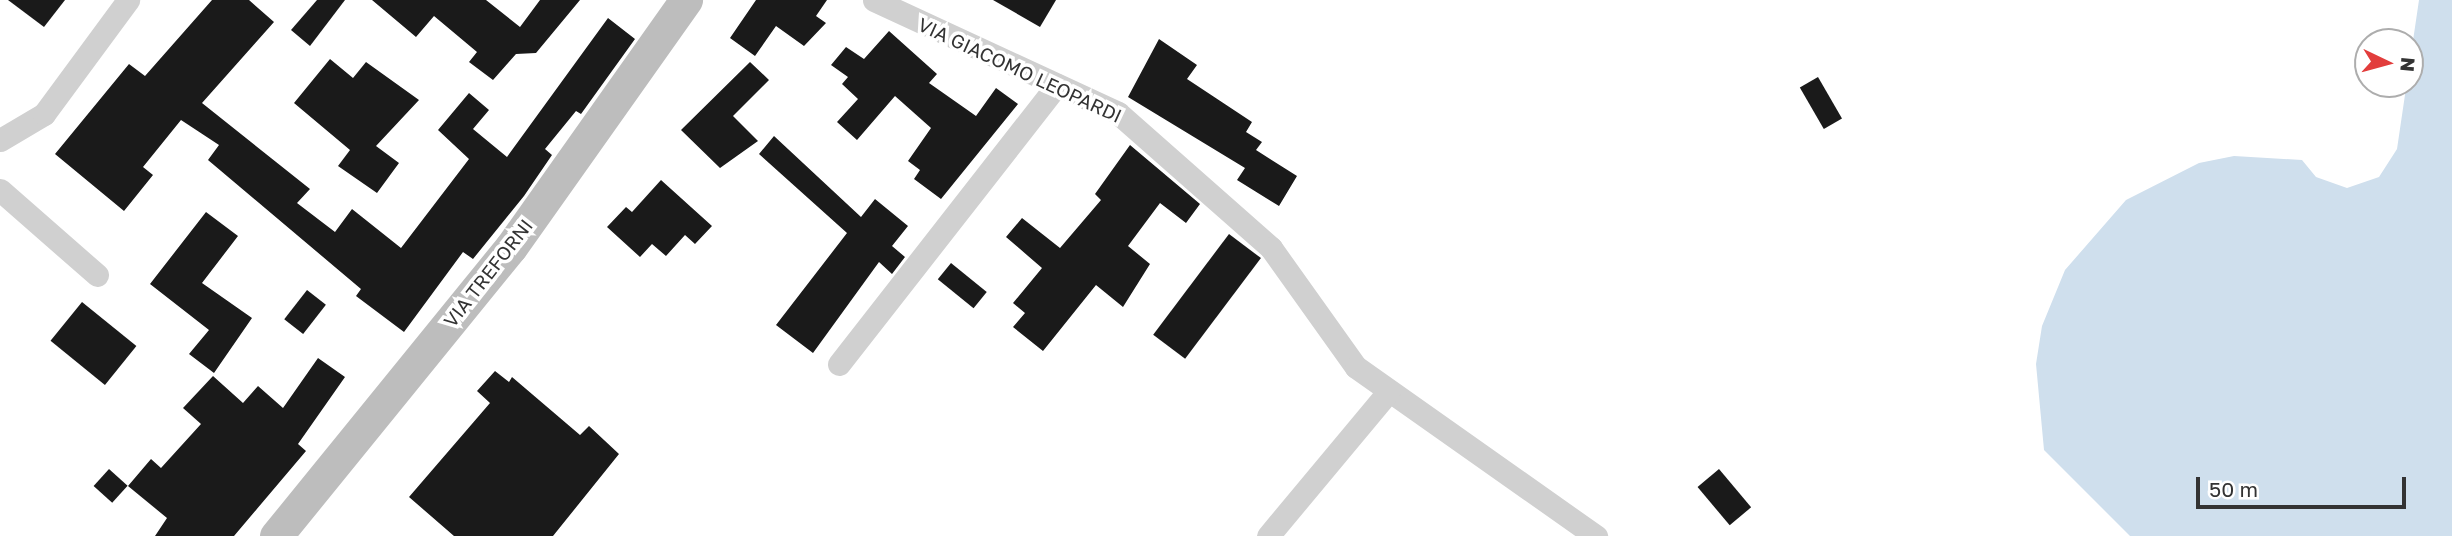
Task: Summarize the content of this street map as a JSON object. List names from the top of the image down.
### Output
{
  "streets": {
    "street": ["VIA GIACOMO LEOPARDI", "VIA TREFORNI"]
  },
  "scale_bar": "50 m",
  "north": "right"
}
